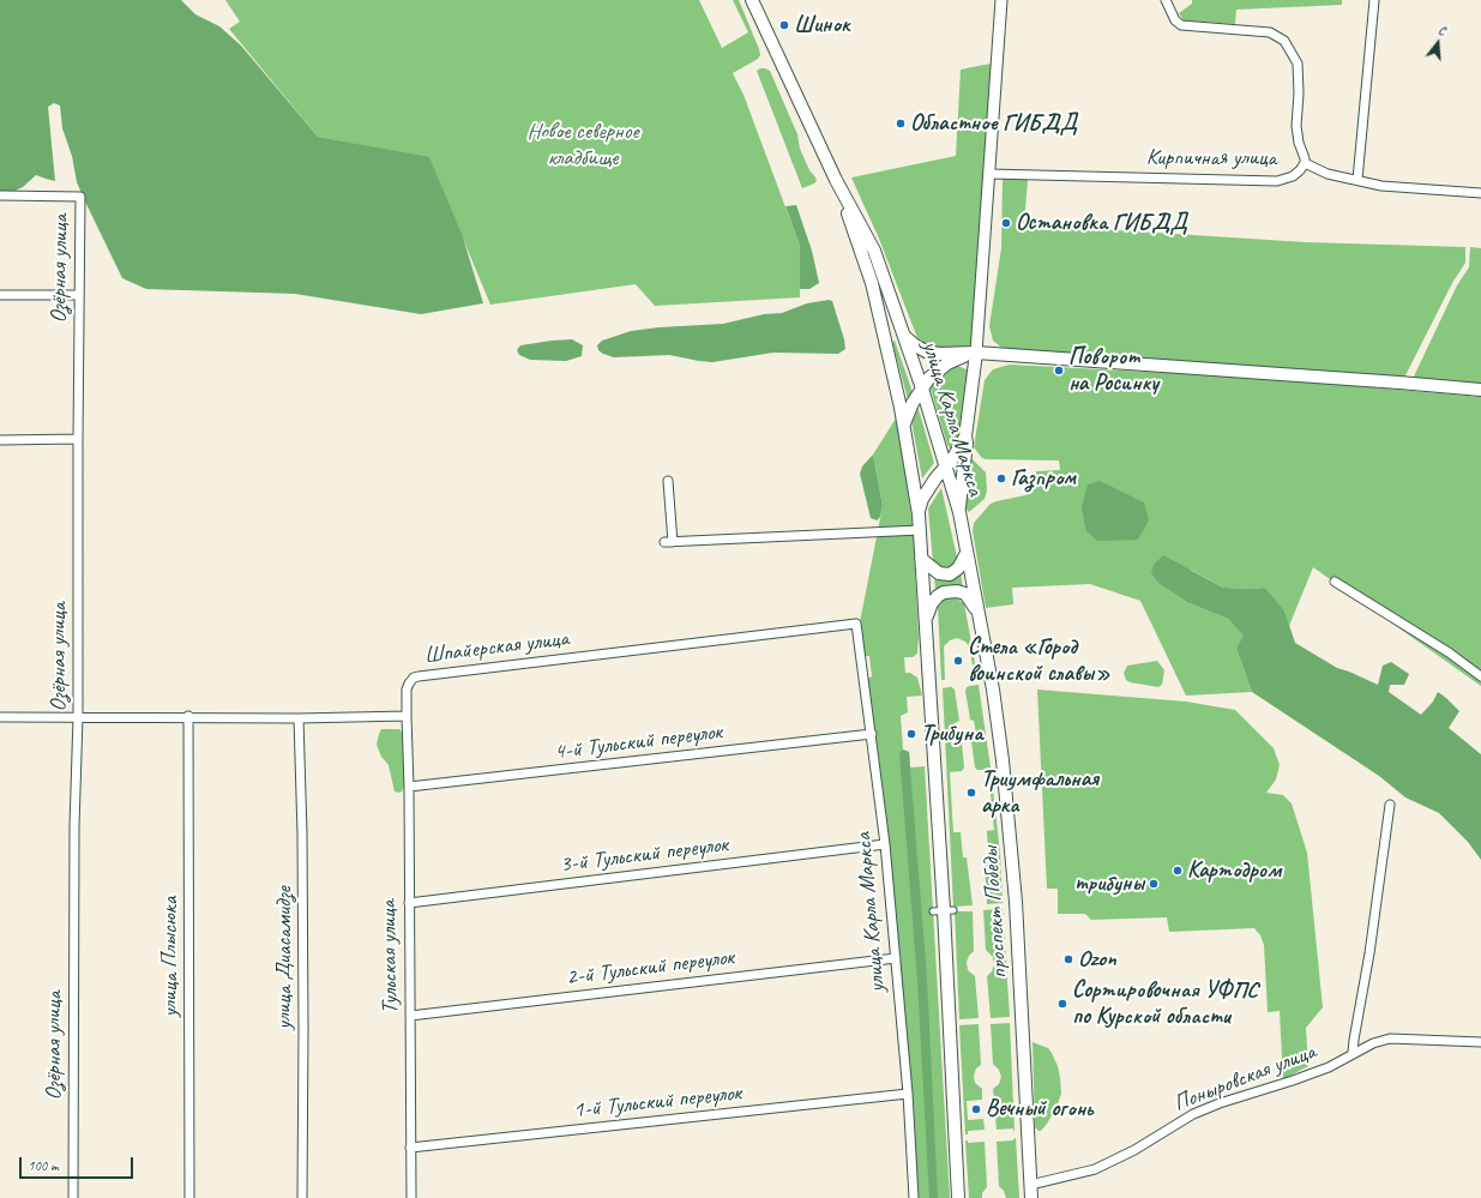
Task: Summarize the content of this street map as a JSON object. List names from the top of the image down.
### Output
{
  "streets": {
    "main road": ["улица Карла Маркса", "проспект Победы"],
    "street": [
      "Кирпичная улица",
      "Озёрная улица",
      "Шпайерская улица",
      "4-й Тульский переулок",
      "3-й Тульский переулок",
      "улица Плысюка",
      "Тульская улица",
      "улица Диасамидзе",
      "2-й Тульский переулок",
      "Поныровская улица",
      "1-й Тульский переулок"
    ]
  },
  "crossings": [
    ["Кирпичная улица", "улица Карла Маркса"],
    ["улица Карла Маркса", "Шпайерская улица"],
    ["улица Карла Маркса", "4-й Тульский переулок"],
    ["улица Карла Маркса", "3-й Тульский переулок"],
    ["улица Карла Маркса", "проспект Победы"],
    ["улица Карла Маркса", "2-й Тульский переулок"],
    ["улица Карла Маркса", "1-й Тульский переулок"],
    ["Шпайерская улица", "Тульская улица"],
    ["4-й Тульский переулок", "Тульская улица"],
    ["3-й Тульский переулок", "Тульская улица"],
    ["проспект Победы", "Поныровская улица"],
    ["Тульская улица", "2-й Тульский переулок"],
    ["Тульская улица", "1-й Тульский переулок"]
  ],
  "parks": ["Новое северное кладбище"],
  "places": [
    "Шинок",
    "Областное ГИБДД",
    "Остановка ГИБДД",
    "Поворот на Росинку",
    "Газпром",
    "Стела «Город воинской славы»",
    "Трибуна",
    "Триумфальная арка",
    "Картодром",
    "трибуны",
    "Ozon",
    "Сортировочная УФПС по Курской области",
    "Вечный огонь"
  ],
  "scale_bar": "100 m",
  "north": "top"
}
